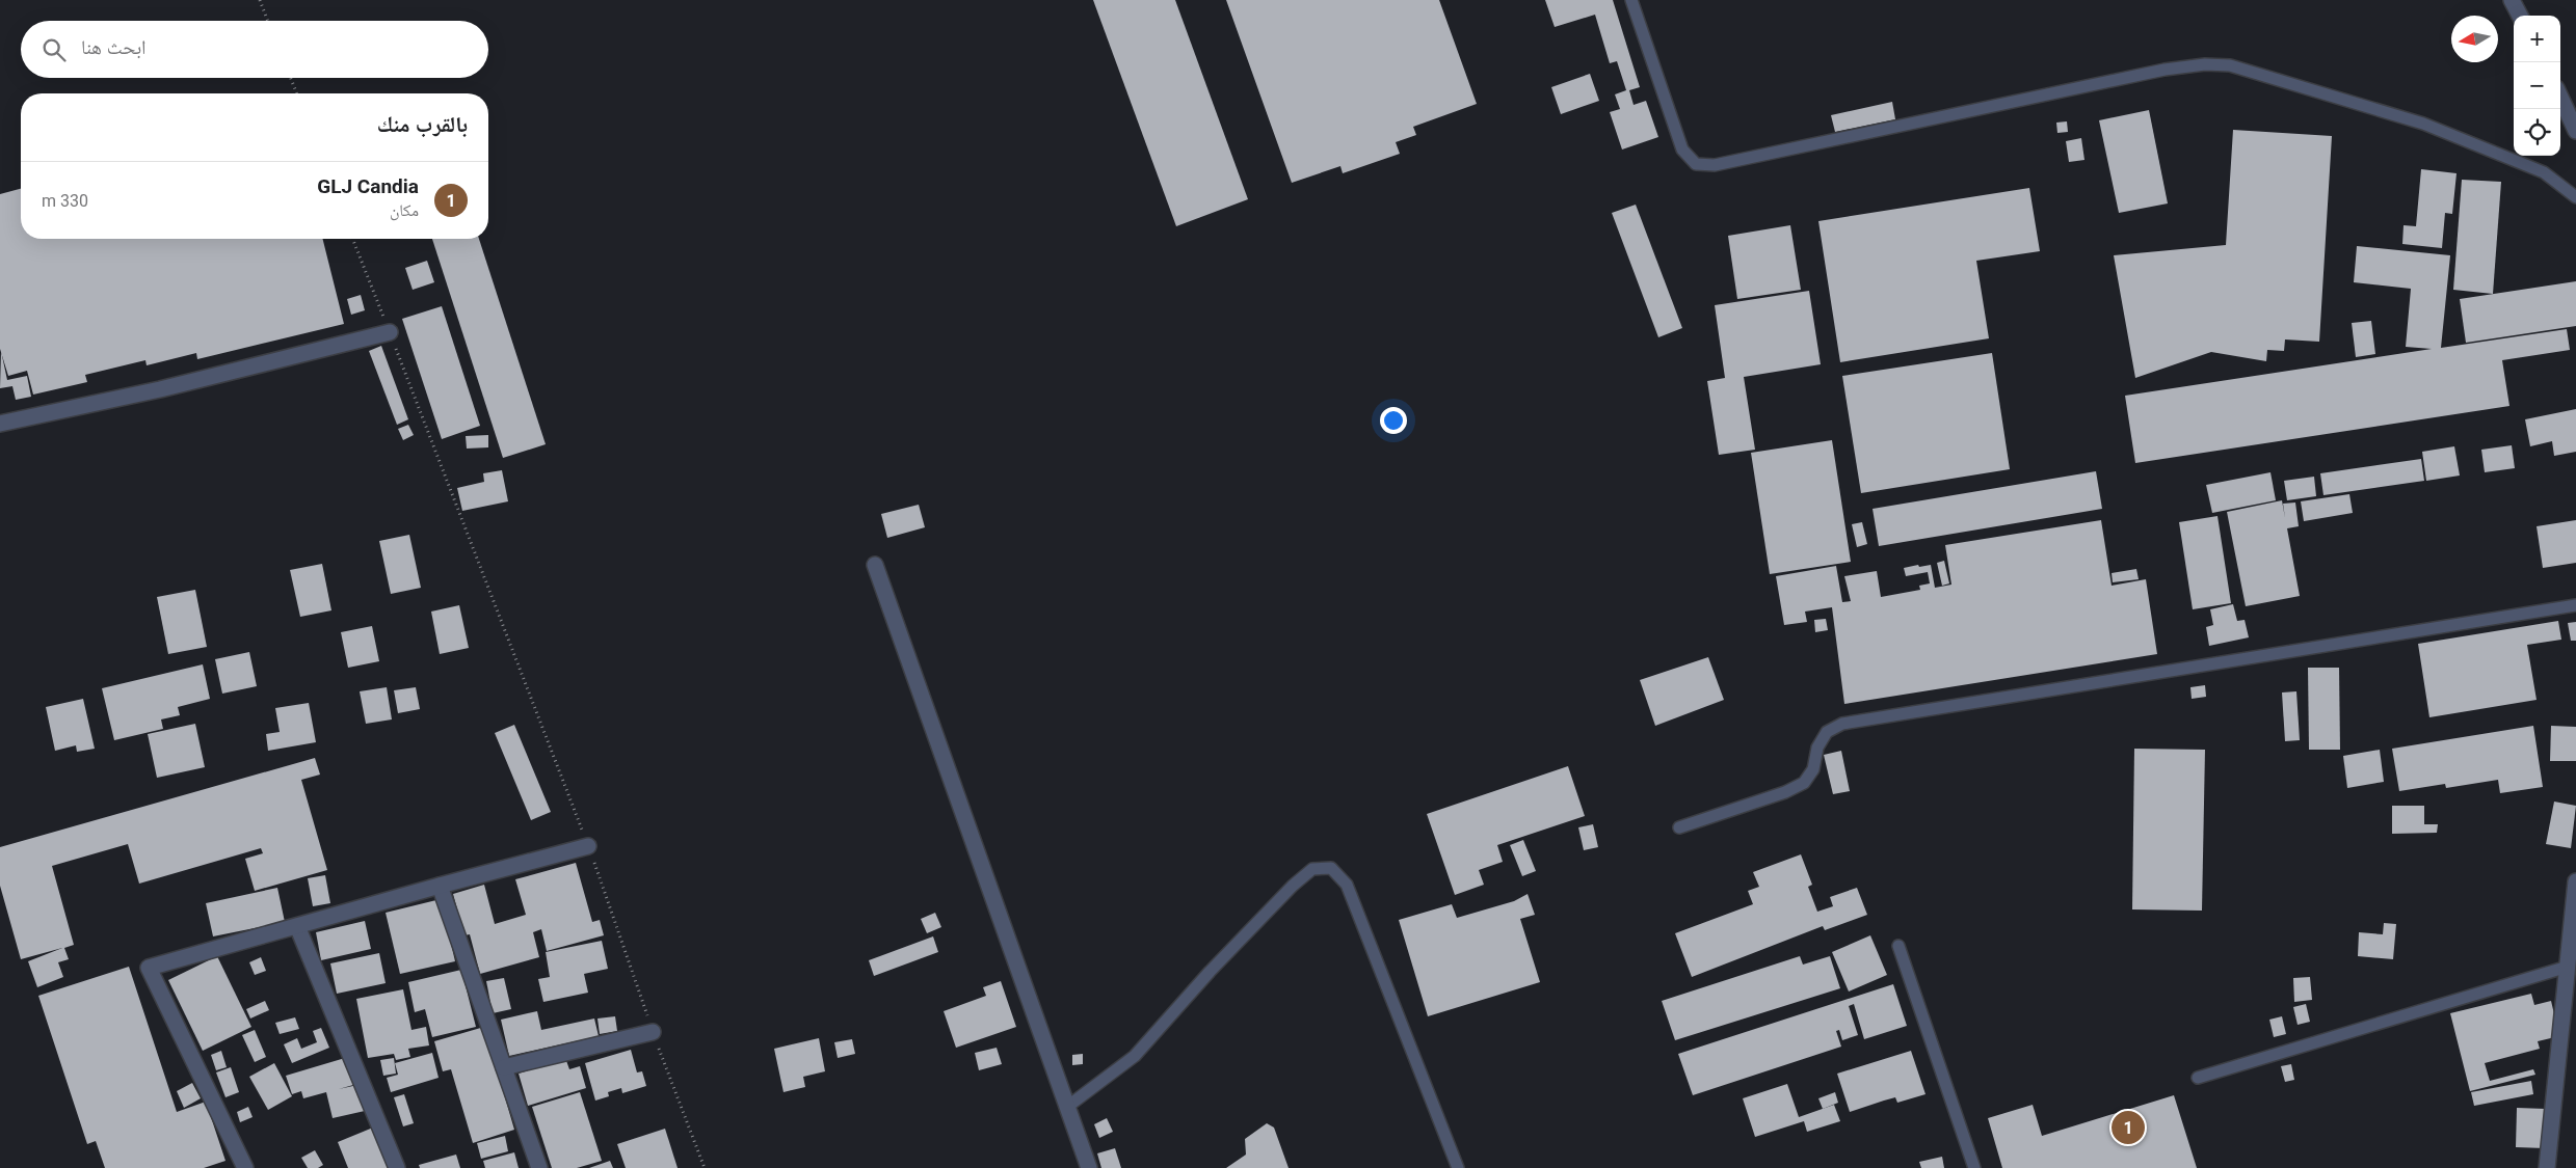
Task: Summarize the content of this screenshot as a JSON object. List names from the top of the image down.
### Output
{
  "north": "left",
  "page": {
    "map_buttons": ["+", "−"],
    "search": "ابحث هنا",
    "heading": "بالقرب منك",
    "list": [
      {
        "mark": "1",
        "name": "GLJ Candia",
        "note": "مكان",
        "value": "330 m"
      }
    ],
    "pins": "1"
  }
}
